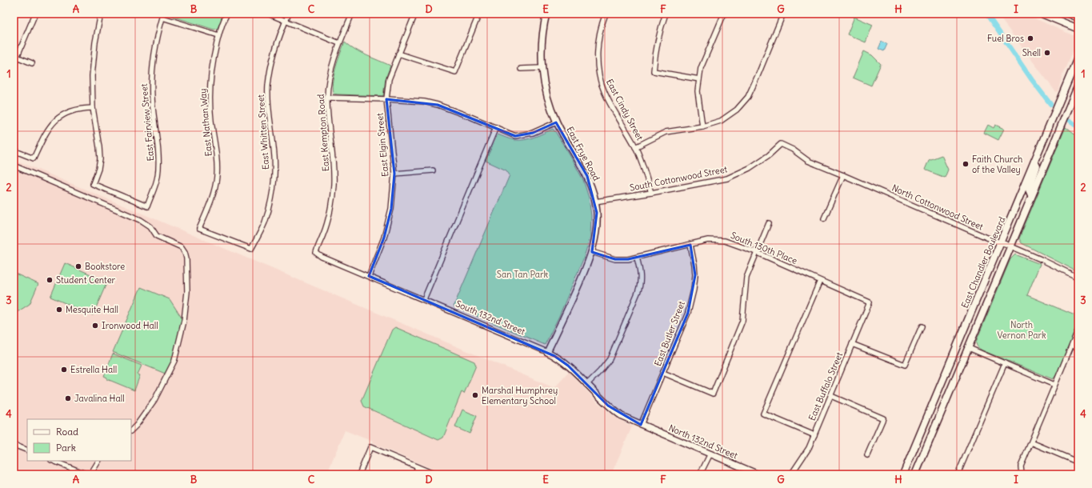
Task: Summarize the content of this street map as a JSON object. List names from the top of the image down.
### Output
{
  "streets": {
    "main road": ["East Chandler Boulevard"],
    "street": [
      "East Cindy Street",
      "East Fairview Street",
      "East Nathan Way",
      "East Whitten Street",
      "East Kempton Road",
      "East Elgin Street",
      "East Frye Road",
      "South Cottonwood Street",
      "North Cottonwood Street",
      "South 130th Place",
      "South 132nd Street",
      "East Butler Street",
      "East Buffalo Street",
      "North 132nd Street"
    ]
  },
  "crossings": [
    ["East Cindy Street", "South Cottonwood Street"],
    ["East Fairview Street", "East Nathan Way"],
    ["East Nathan Way", "East Whitten Street"],
    ["East Kempton Road", "South 132nd Street"],
    ["East Elgin Street", "South 132nd Street"],
    ["East Frye Road", "South Cottonwood Street"],
    ["East Frye Road", "South 130th Place"],
    ["East Frye Road", "South 132nd Street"],
    ["South Cottonwood Street", "North Cottonwood Street"],
    ["North Cottonwood Street", "East Chandler Boulevard"],
    ["South 130th Place", "East Butler Street"],
    ["South 130th Place", "East Buffalo Street"],
    ["South 132nd Street", "East Butler Street"],
    ["South 132nd Street", "North 132nd Street"],
    ["East Butler Street", "North 132nd Street"]
  ],
  "parks": ["San Tan Park", "North Vernon Park"],
  "places": [
    "Fuel Bros",
    "Shell",
    "Faith Church of the Valley",
    "Bookstore",
    "Student Center",
    "Mesquite Hall",
    "Ironwood Hall",
    "Estrella Hall",
    "Marshal Humphrey Elementary School",
    "Javalina Hall"
  ],
  "legend": ["Road", "Park"],
  "grid": {
    "columns": [
      "A",
      "B",
      "C",
      "D",
      "E",
      "F",
      "G",
      "H",
      "I"
    ],
    "rows": [
      "1",
      "2",
      "3",
      "4"
    ]
  }
}
